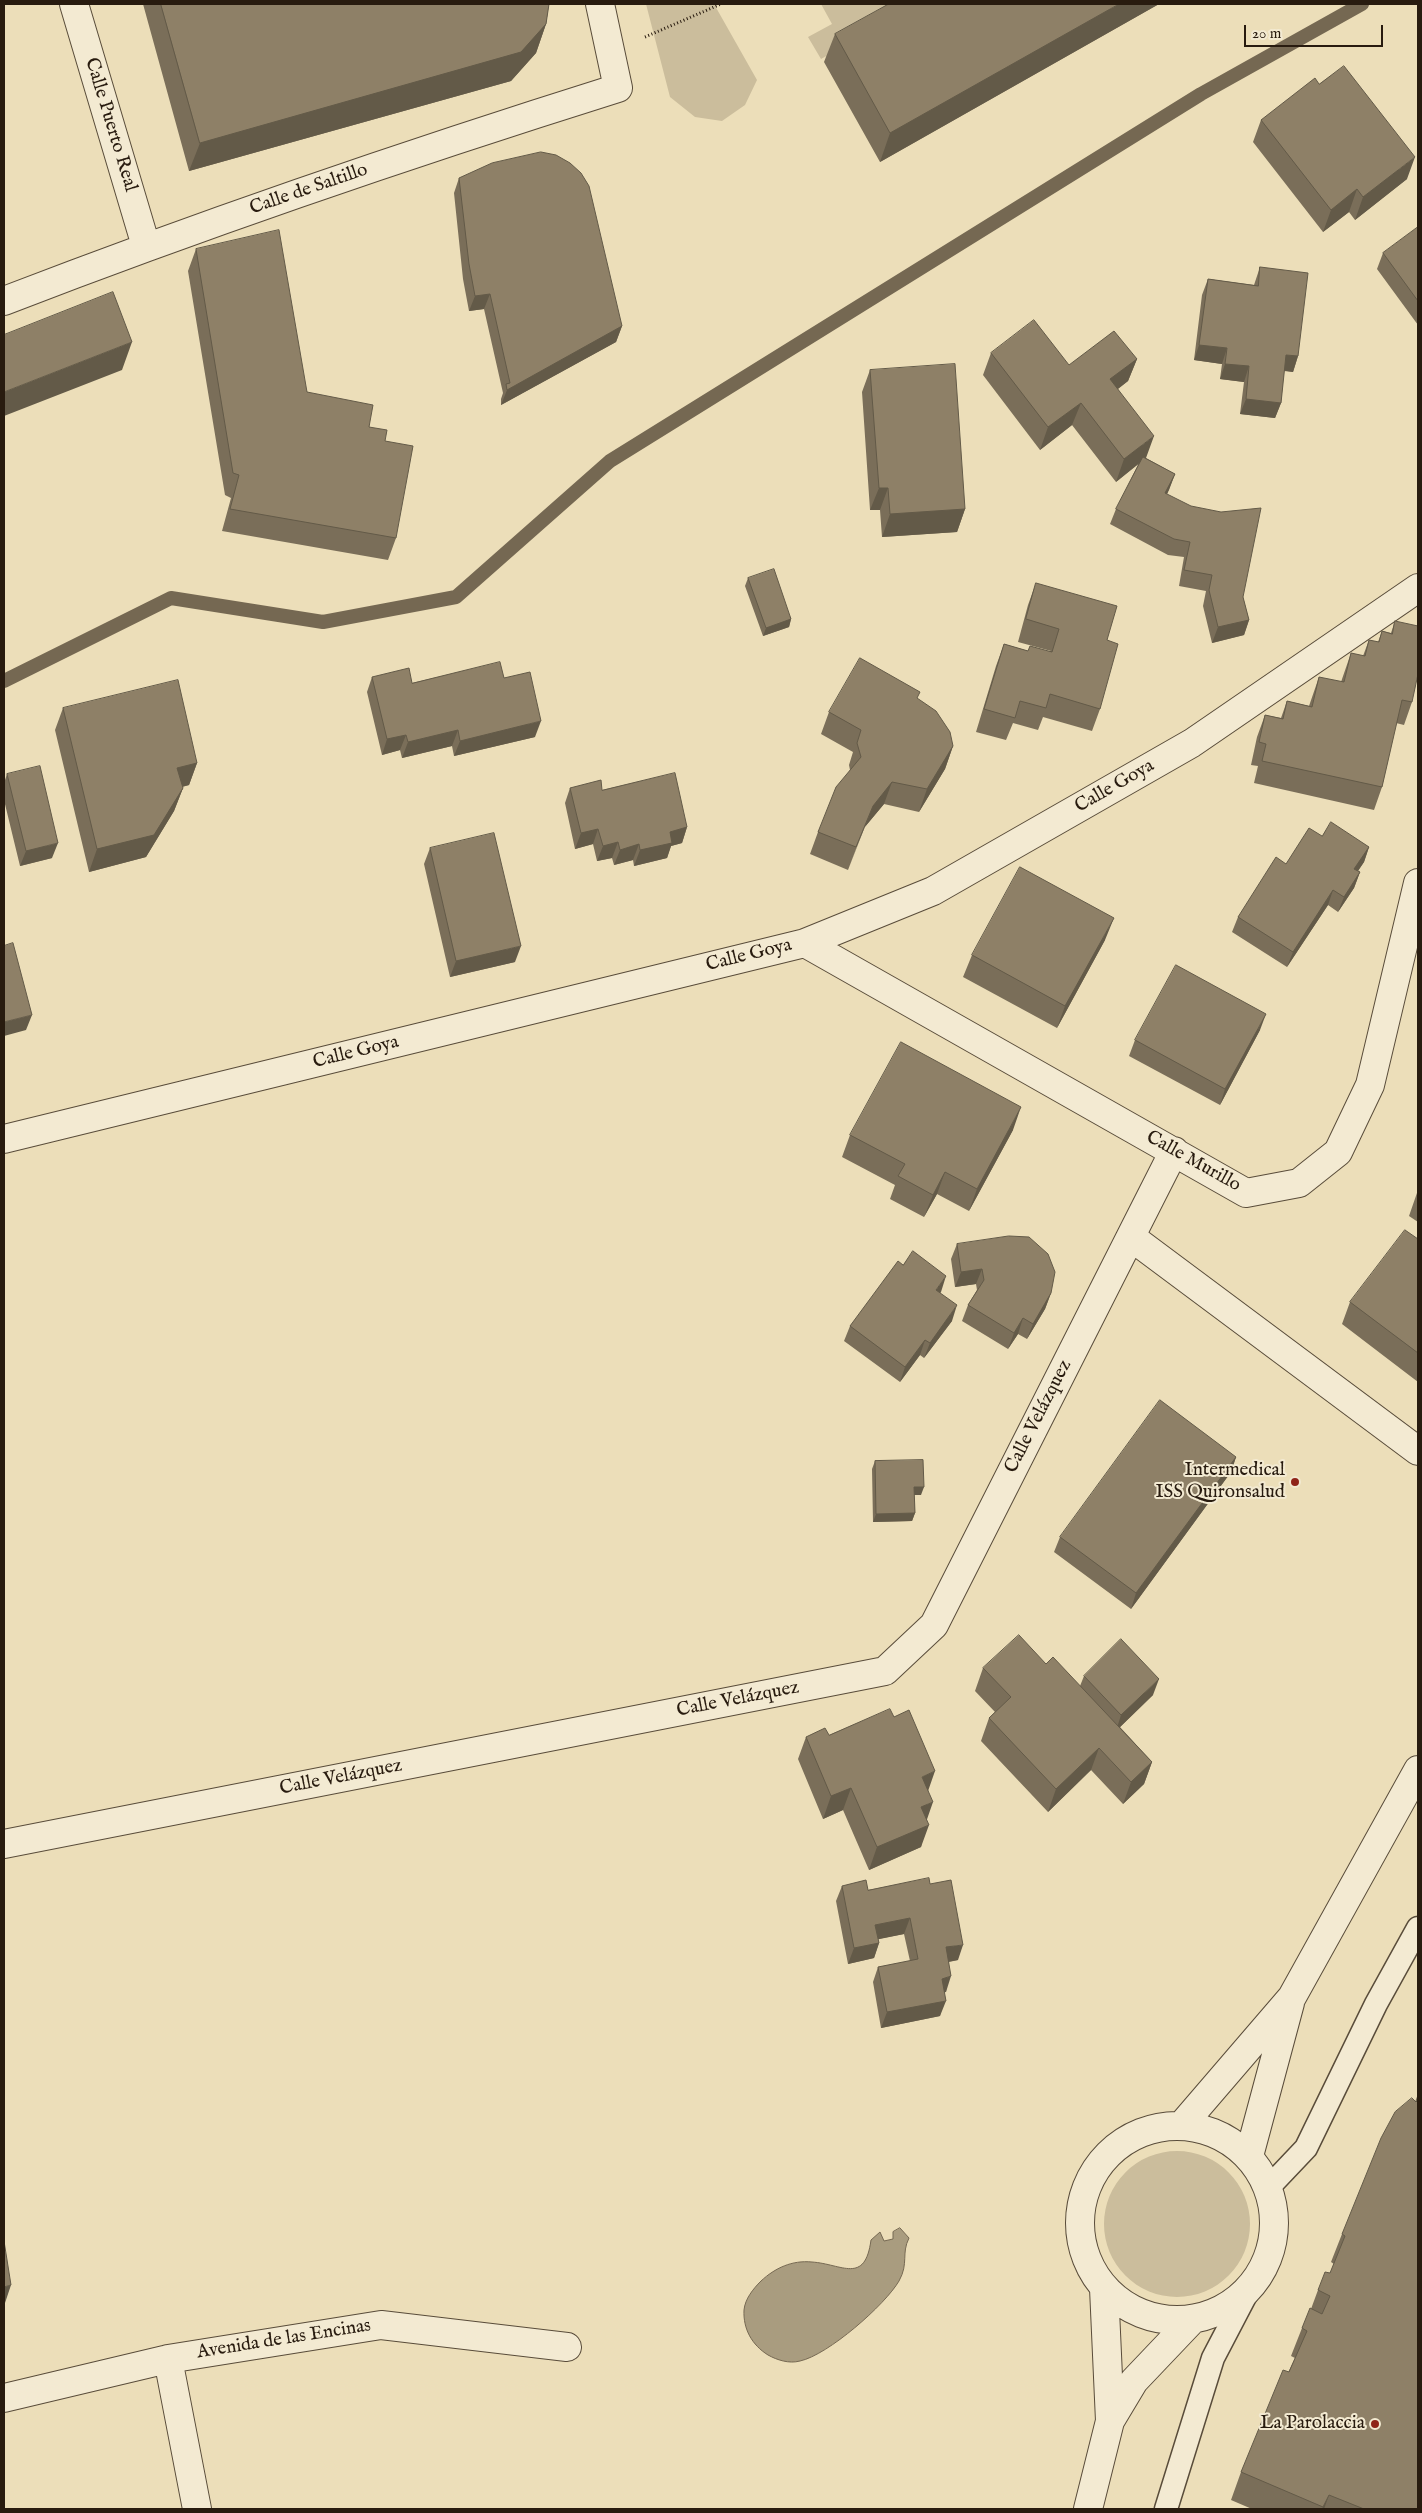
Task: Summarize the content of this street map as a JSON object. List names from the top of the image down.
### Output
{
  "streets": {
    "street": [
      "Calle Puerto Real",
      "Calle de Saltillo",
      "Calle Goya",
      "Calle Murillo",
      "Calle Velázquez",
      "Avenida de las Encinas"
    ]
  },
  "crossings": [
    ["Calle Puerto Real", "Calle de Saltillo"],
    ["Calle Goya", "Calle Murillo"],
    ["Calle Murillo", "Calle Velázquez"]
  ],
  "places": ["Intermedical ISS Quironsalud", "La Parolaccia"],
  "scale_bar": "20 m"
}
